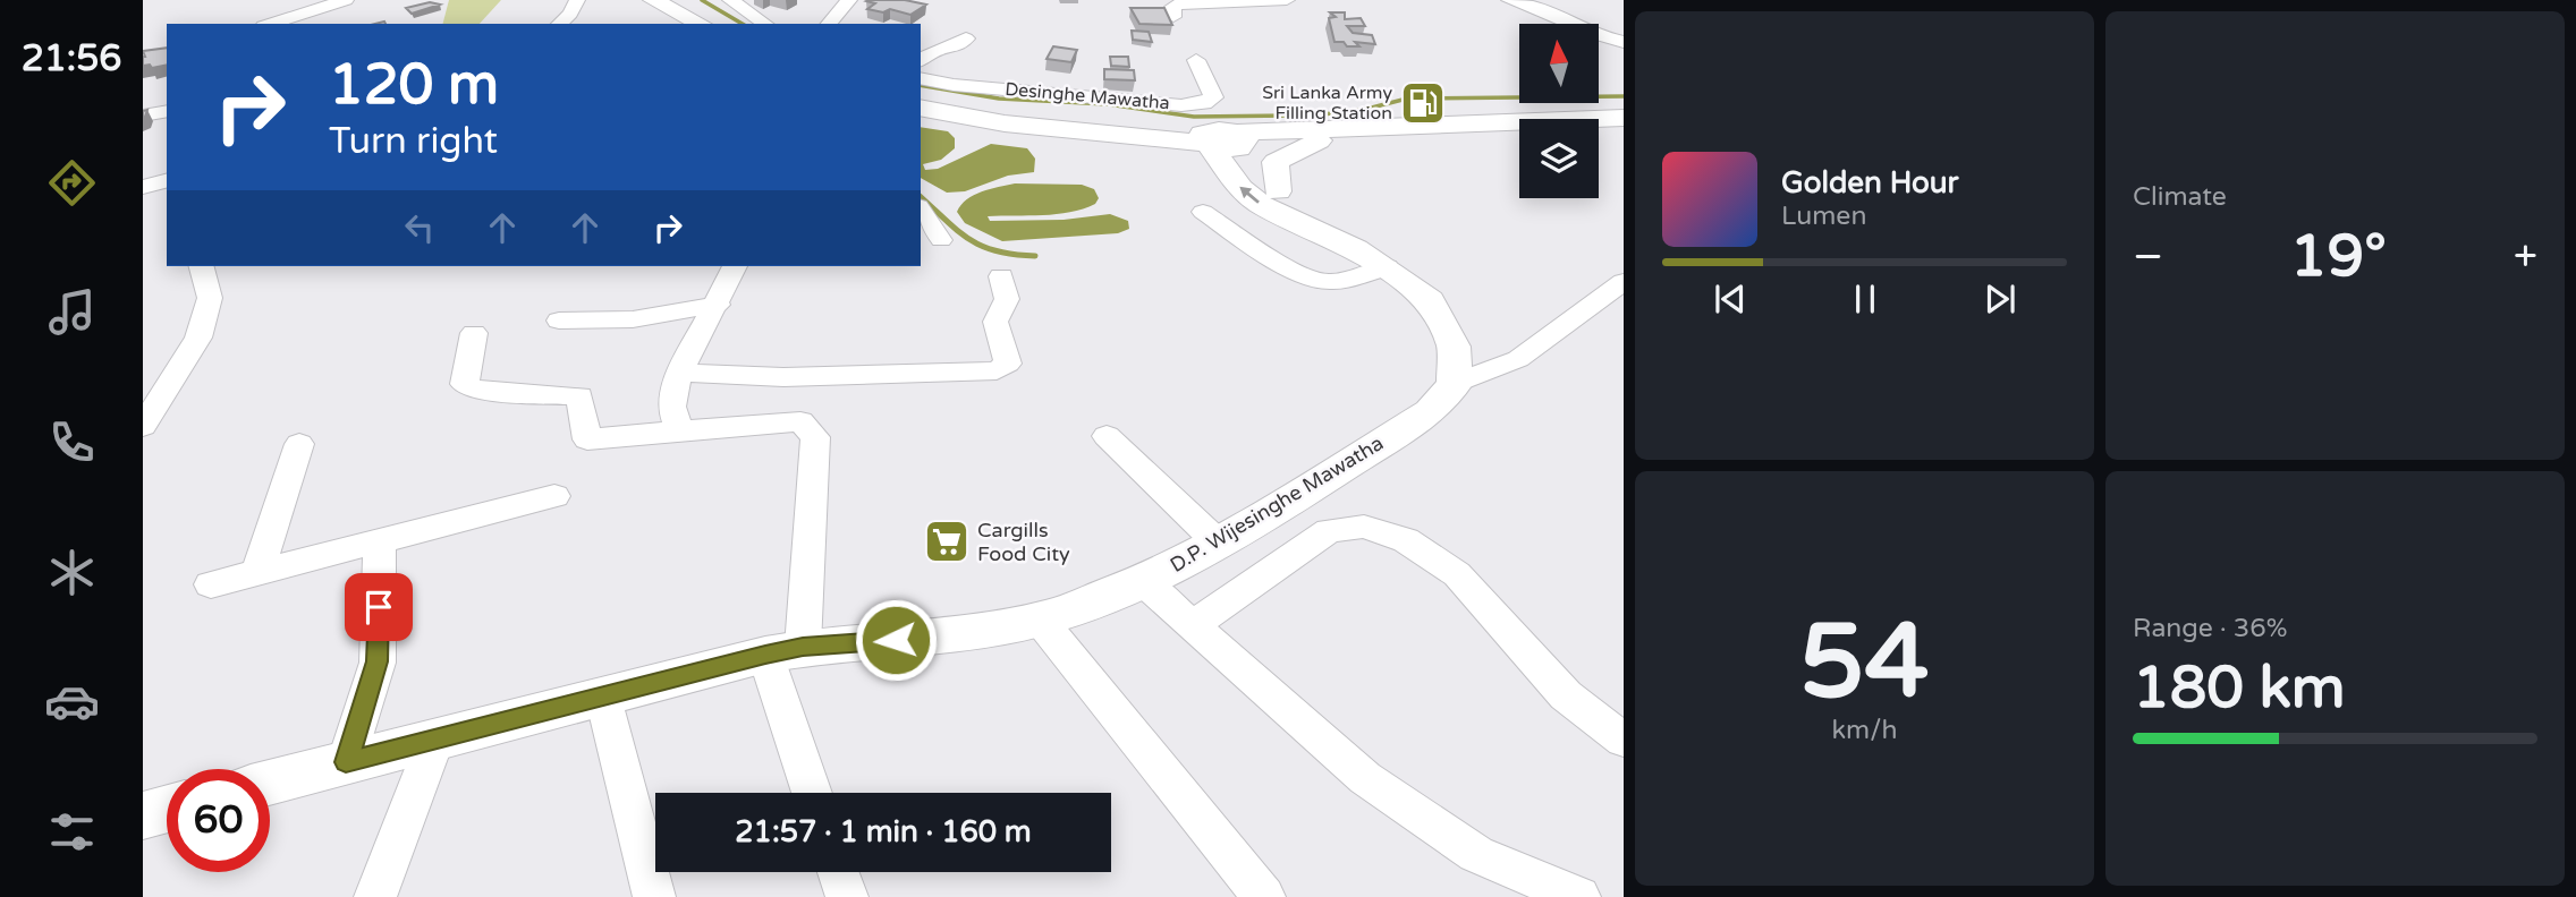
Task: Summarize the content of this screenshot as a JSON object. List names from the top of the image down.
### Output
{
  "streets": {
    "main road": ["D.P. Wijesinghe Mawatha"],
    "street": ["Desinghe Mawatha"]
  },
  "places": {
    "fuel station": ["Sri Lanka Army Filling Station"],
    "supermarket": ["Cargills Food City"]
  },
  "north": "top",
  "page": {
    "tabs": "21:56",
    "tile": [
      "Climate",
      ["54", "km/h"],
      ["Range · 36%", "180 km"]
    ],
    "turn": ["120 m", "Turn right"],
    "song": ["Golden Hour", "Lumen"],
    "heat": ["−", "19°", "+"],
    "limit": "60",
    "trip": "21:57 · 1 min · 160 m"
  }
}
